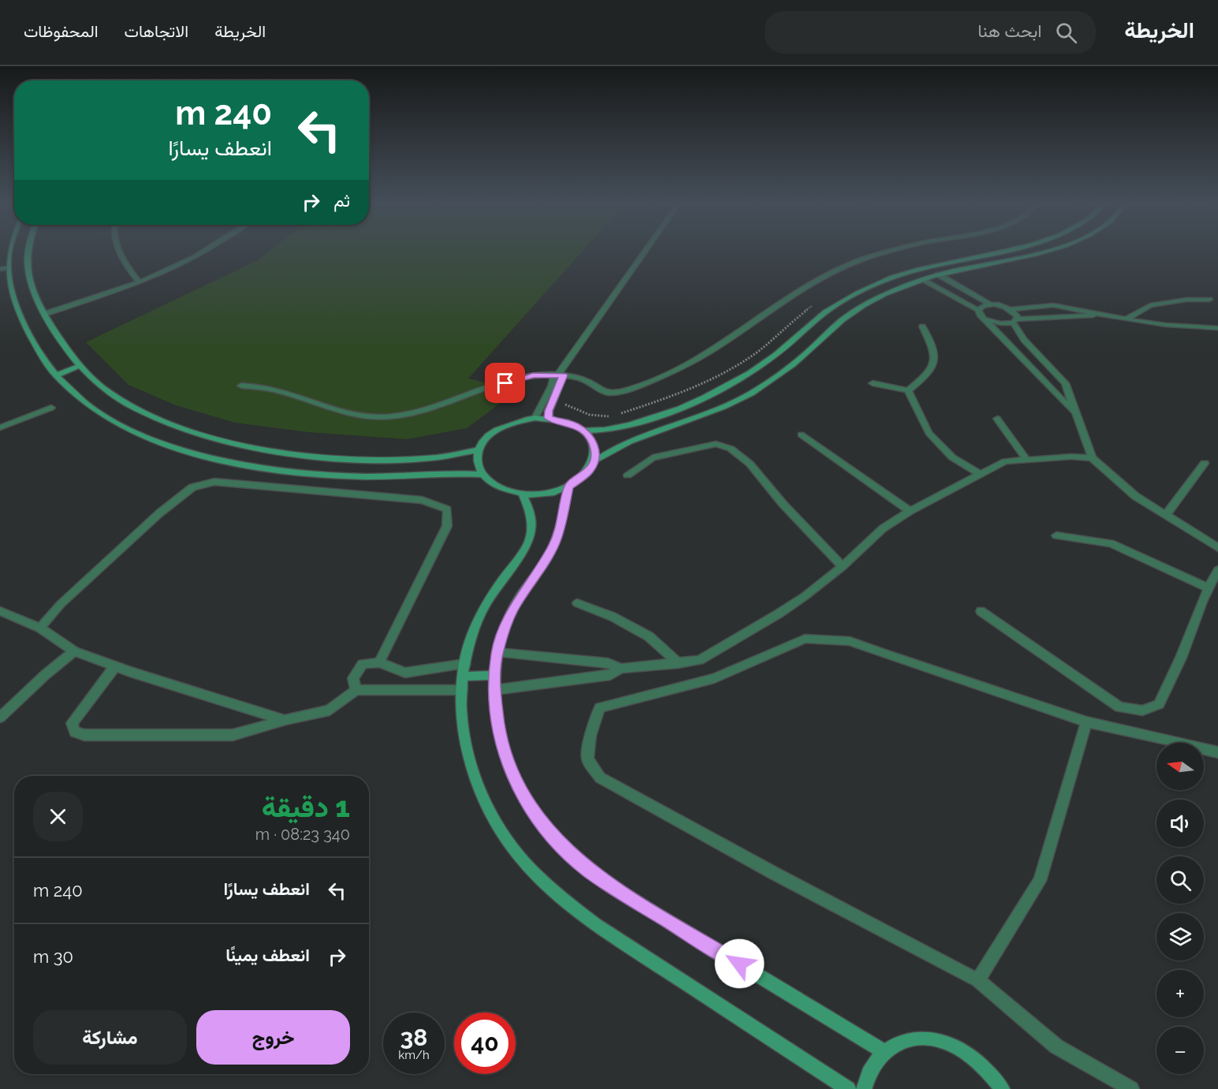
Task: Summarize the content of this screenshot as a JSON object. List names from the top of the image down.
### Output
{
  "north": "left",
  "page": {
    "header": "الخريطة",
    "search": "ابحث هنا",
    "nav": ["الخريطة", "الاتجاهات", "المحفوظات"],
    "turn": ["240 m", "انعطف يسارًا"],
    "then": "ثم",
    "map_buttons": ["+", "−"],
    "heading": ["1 دقيقة", "340 m · 08:23"],
    "list": [
      {
        "name": "انعطف يسارًا",
        "value": "240 m"
      },
      {
        "name": "انعطف يمينًا",
        "value": "30 m"
      }
    ],
    "buttons": ["خروج", "مشاركة"],
    "speed": "38 km/h",
    "limit": "40"
  }
}
